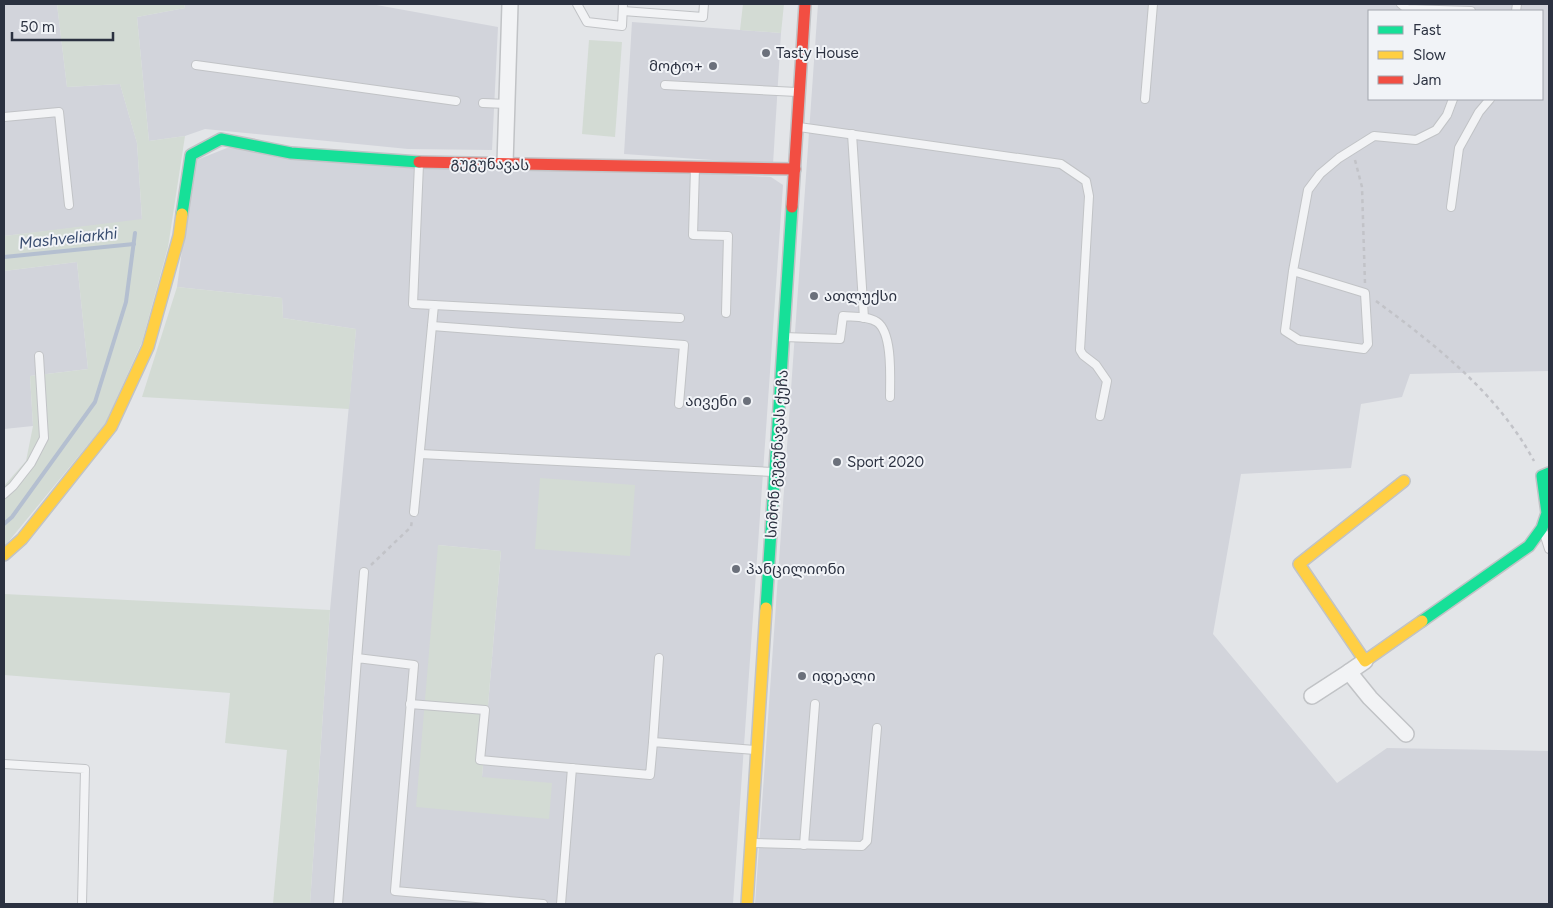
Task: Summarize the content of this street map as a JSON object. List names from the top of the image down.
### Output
{
  "streets": {
    "street": ["გუგუნავას", "სიმონ გუგუნავას ქუჩა"]
  },
  "crossings": [
    ["გუგუნავას", "სიმონ გუგუნავას ქუჩა"]
  ],
  "water": ["Mashveliarkhi"],
  "places": [
    "Tasty House",
    "მოტო+",
    "ათლუქსი",
    "აივენი",
    "Sport 2020",
    "პანცილიონი",
    "იდეალი"
  ],
  "legend": ["Fast", "Slow", "Jam"],
  "scale_bar": "50 m"
}
